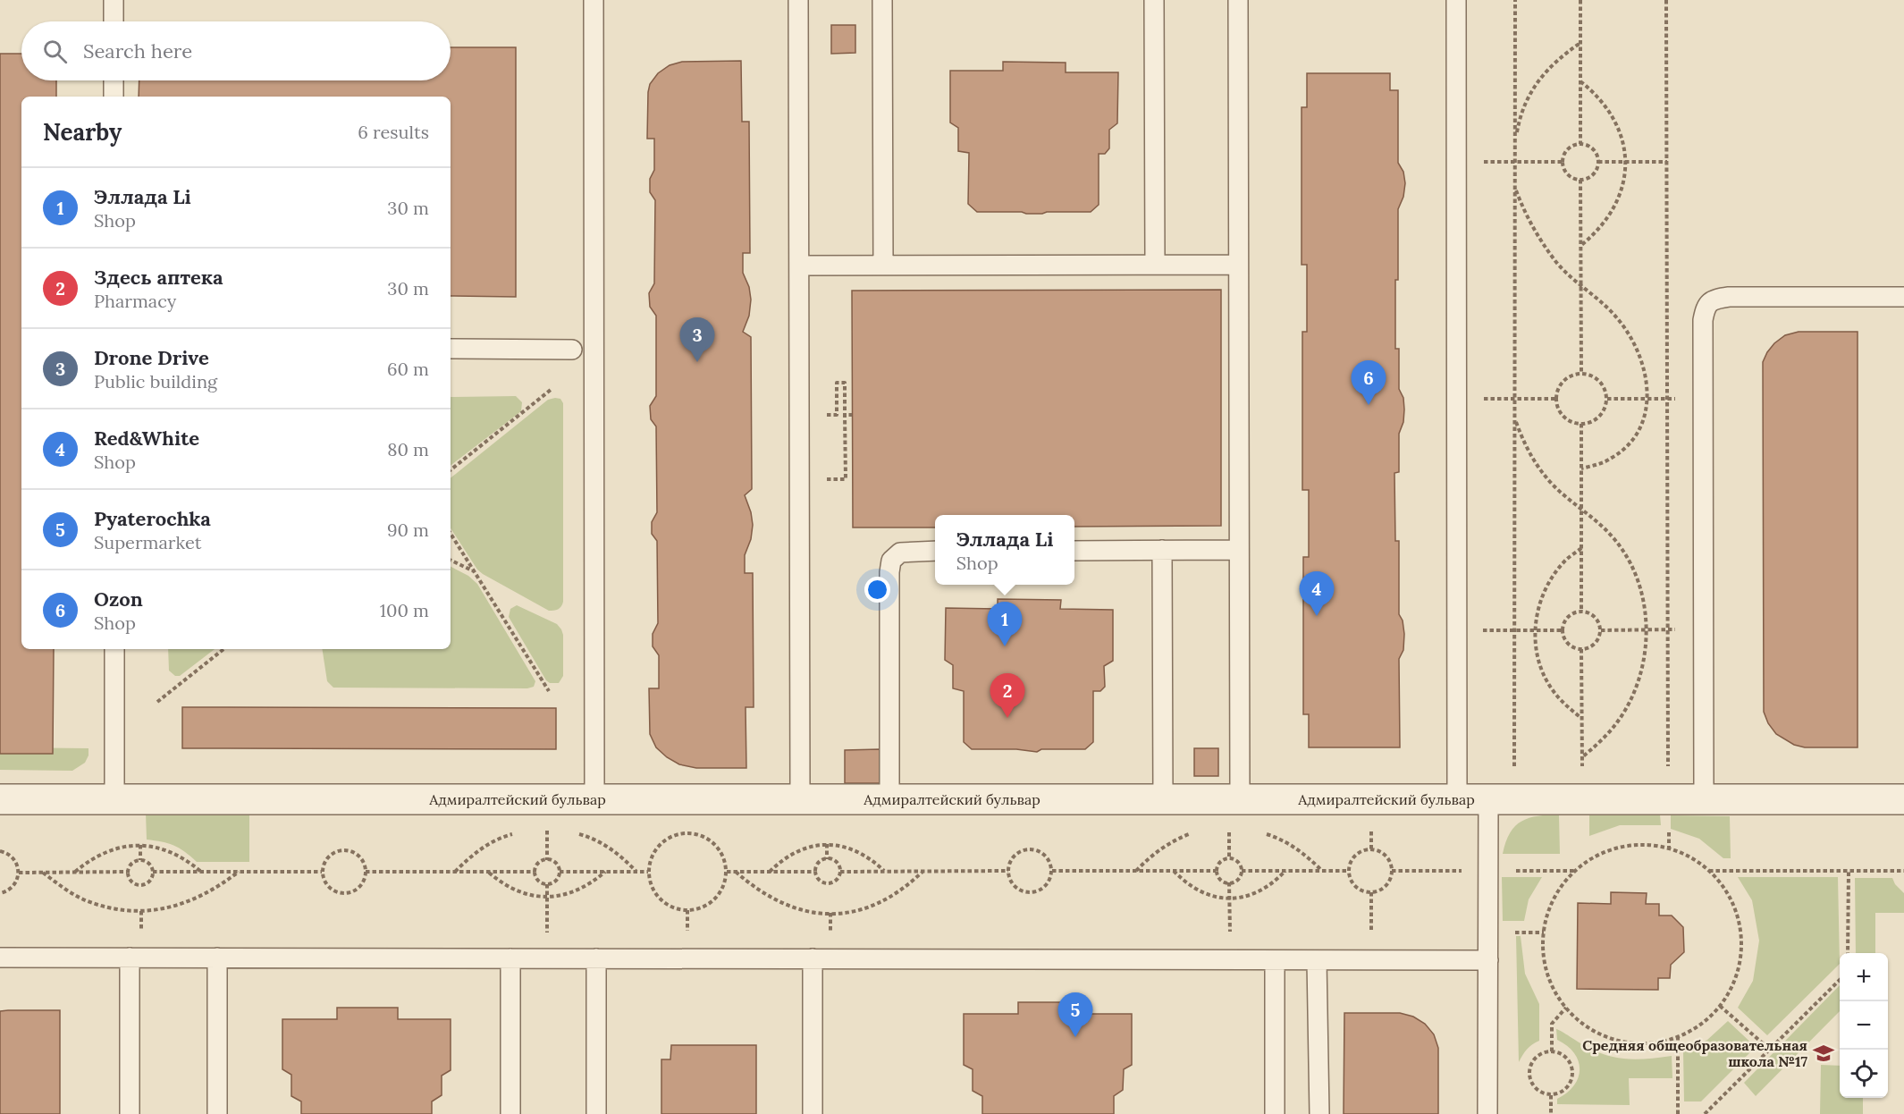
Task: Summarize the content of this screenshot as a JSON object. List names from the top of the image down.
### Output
{
  "streets": {
    "street": ["Адмиралтейский бульвар"]
  },
  "places": {
    "school or university": ["Средняя общеобразовательная школа №17"]
  },
  "page": {
    "search": "Search here",
    "heading": ["Nearby", "6 results"],
    "list": [
      {
        "mark": "1",
        "name": "Эллада Li",
        "note": "Shop",
        "value": "30 m"
      },
      {
        "mark": "2",
        "name": "Здесь аптека",
        "note": "Pharmacy",
        "value": "30 m"
      },
      {
        "mark": "3",
        "name": "Drone Drive",
        "note": "Public building",
        "value": "60 m"
      },
      {
        "mark": "4",
        "name": "Red&White",
        "note": "Shop",
        "value": "80 m"
      },
      {
        "mark": "5",
        "name": "Pyaterochka",
        "note": "Supermarket",
        "value": "90 m"
      },
      {
        "mark": "6",
        "name": "Ozon",
        "note": "Shop",
        "value": "100 m"
      }
    ],
    "pins": [
      "3",
      "6",
      "4",
      "1",
      "2",
      "5"
    ],
    "popup": ["Эллада Li", "Shop"],
    "map_buttons": ["+", "−"]
  }
}
